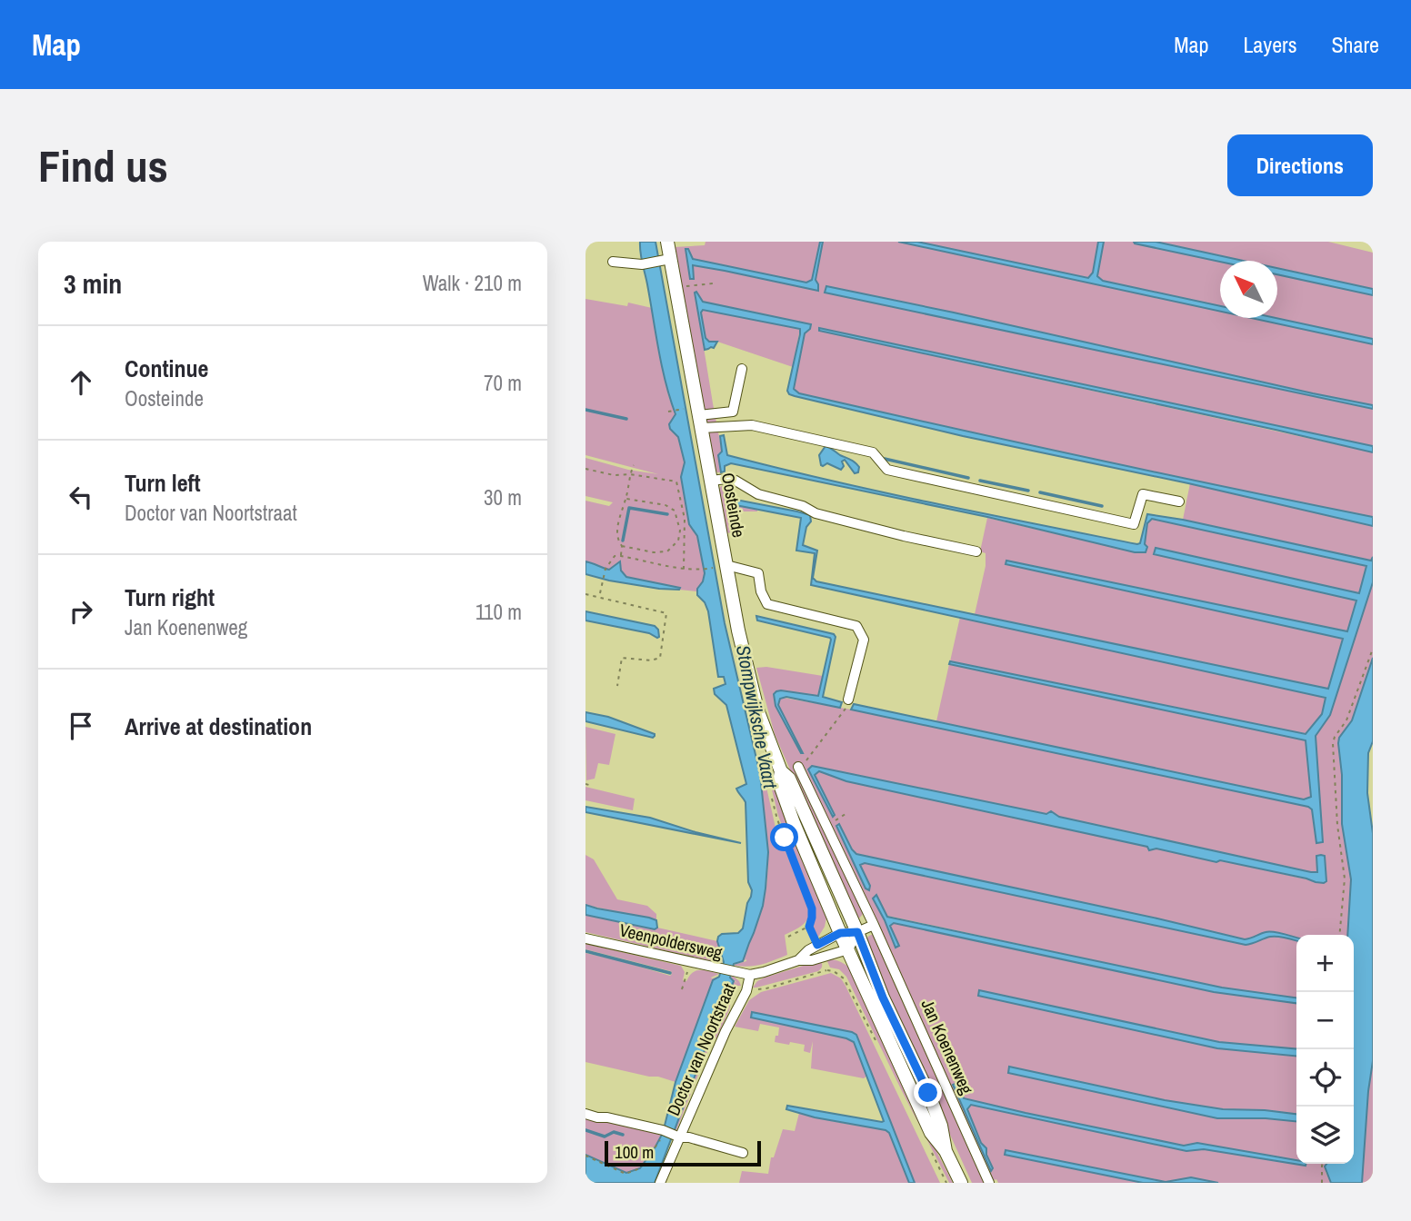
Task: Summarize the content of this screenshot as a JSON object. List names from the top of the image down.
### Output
{
  "streets": {
    "main road": ["Oosteinde", "Jan Koenenweg"],
    "street": ["Veenpoldersweg", "Doctor van Noortstraat"]
  },
  "crossings": [
    ["Oosteinde", "Jan Koenenweg"],
    ["Oosteinde", "Doctor van Noortstraat"],
    ["Veenpoldersweg", "Doctor van Noortstraat"],
    ["Jan Koenenweg", "Doctor van Noortstraat"]
  ],
  "water": ["Stompwijksche Vaart"],
  "scale_bar": "100 m",
  "north": "top left",
  "page": {
    "header": "Map",
    "nav": ["Map", "Layers", "Share"],
    "buttons": "Directions",
    "title": "Find us",
    "heading": ["3 min", "Walk · 210 m"],
    "list": [
      ["Continue", "Oosteinde", "70 m"],
      ["Turn left", "Doctor van Noortstraat", "30 m"],
      ["Turn right", "Jan Koenenweg", "110 m"],
      "Arrive at destination"
    ],
    "map_buttons": ["+", "−"],
    "scale": "100 m"
  }
}
